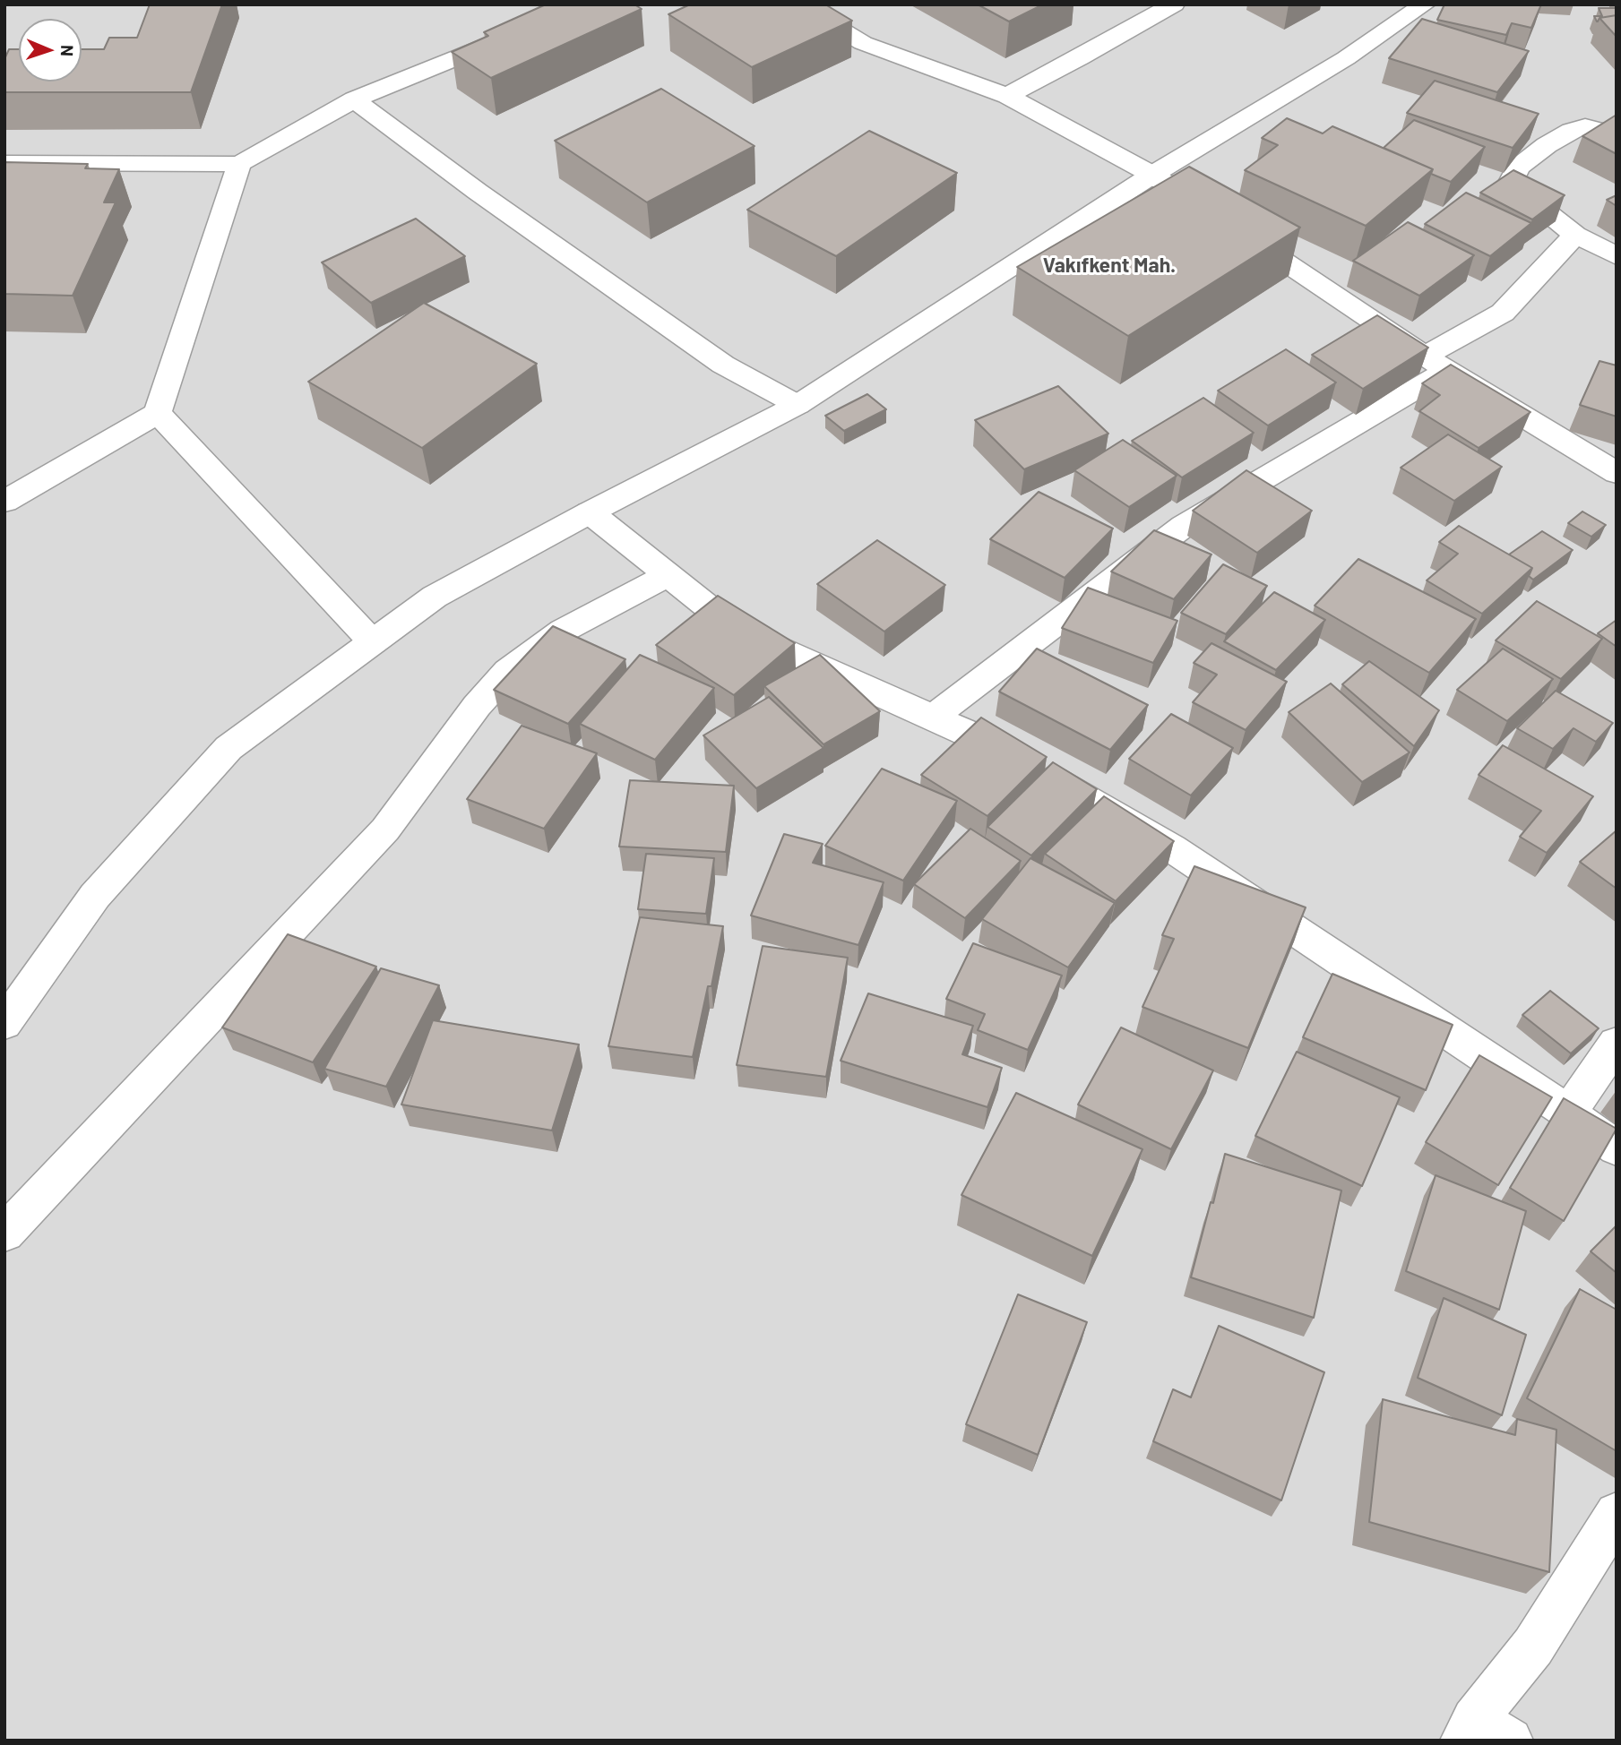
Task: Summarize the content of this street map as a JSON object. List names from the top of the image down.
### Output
{
  "districts": ["Vakıfkent Mah."],
  "north": "right"
}
